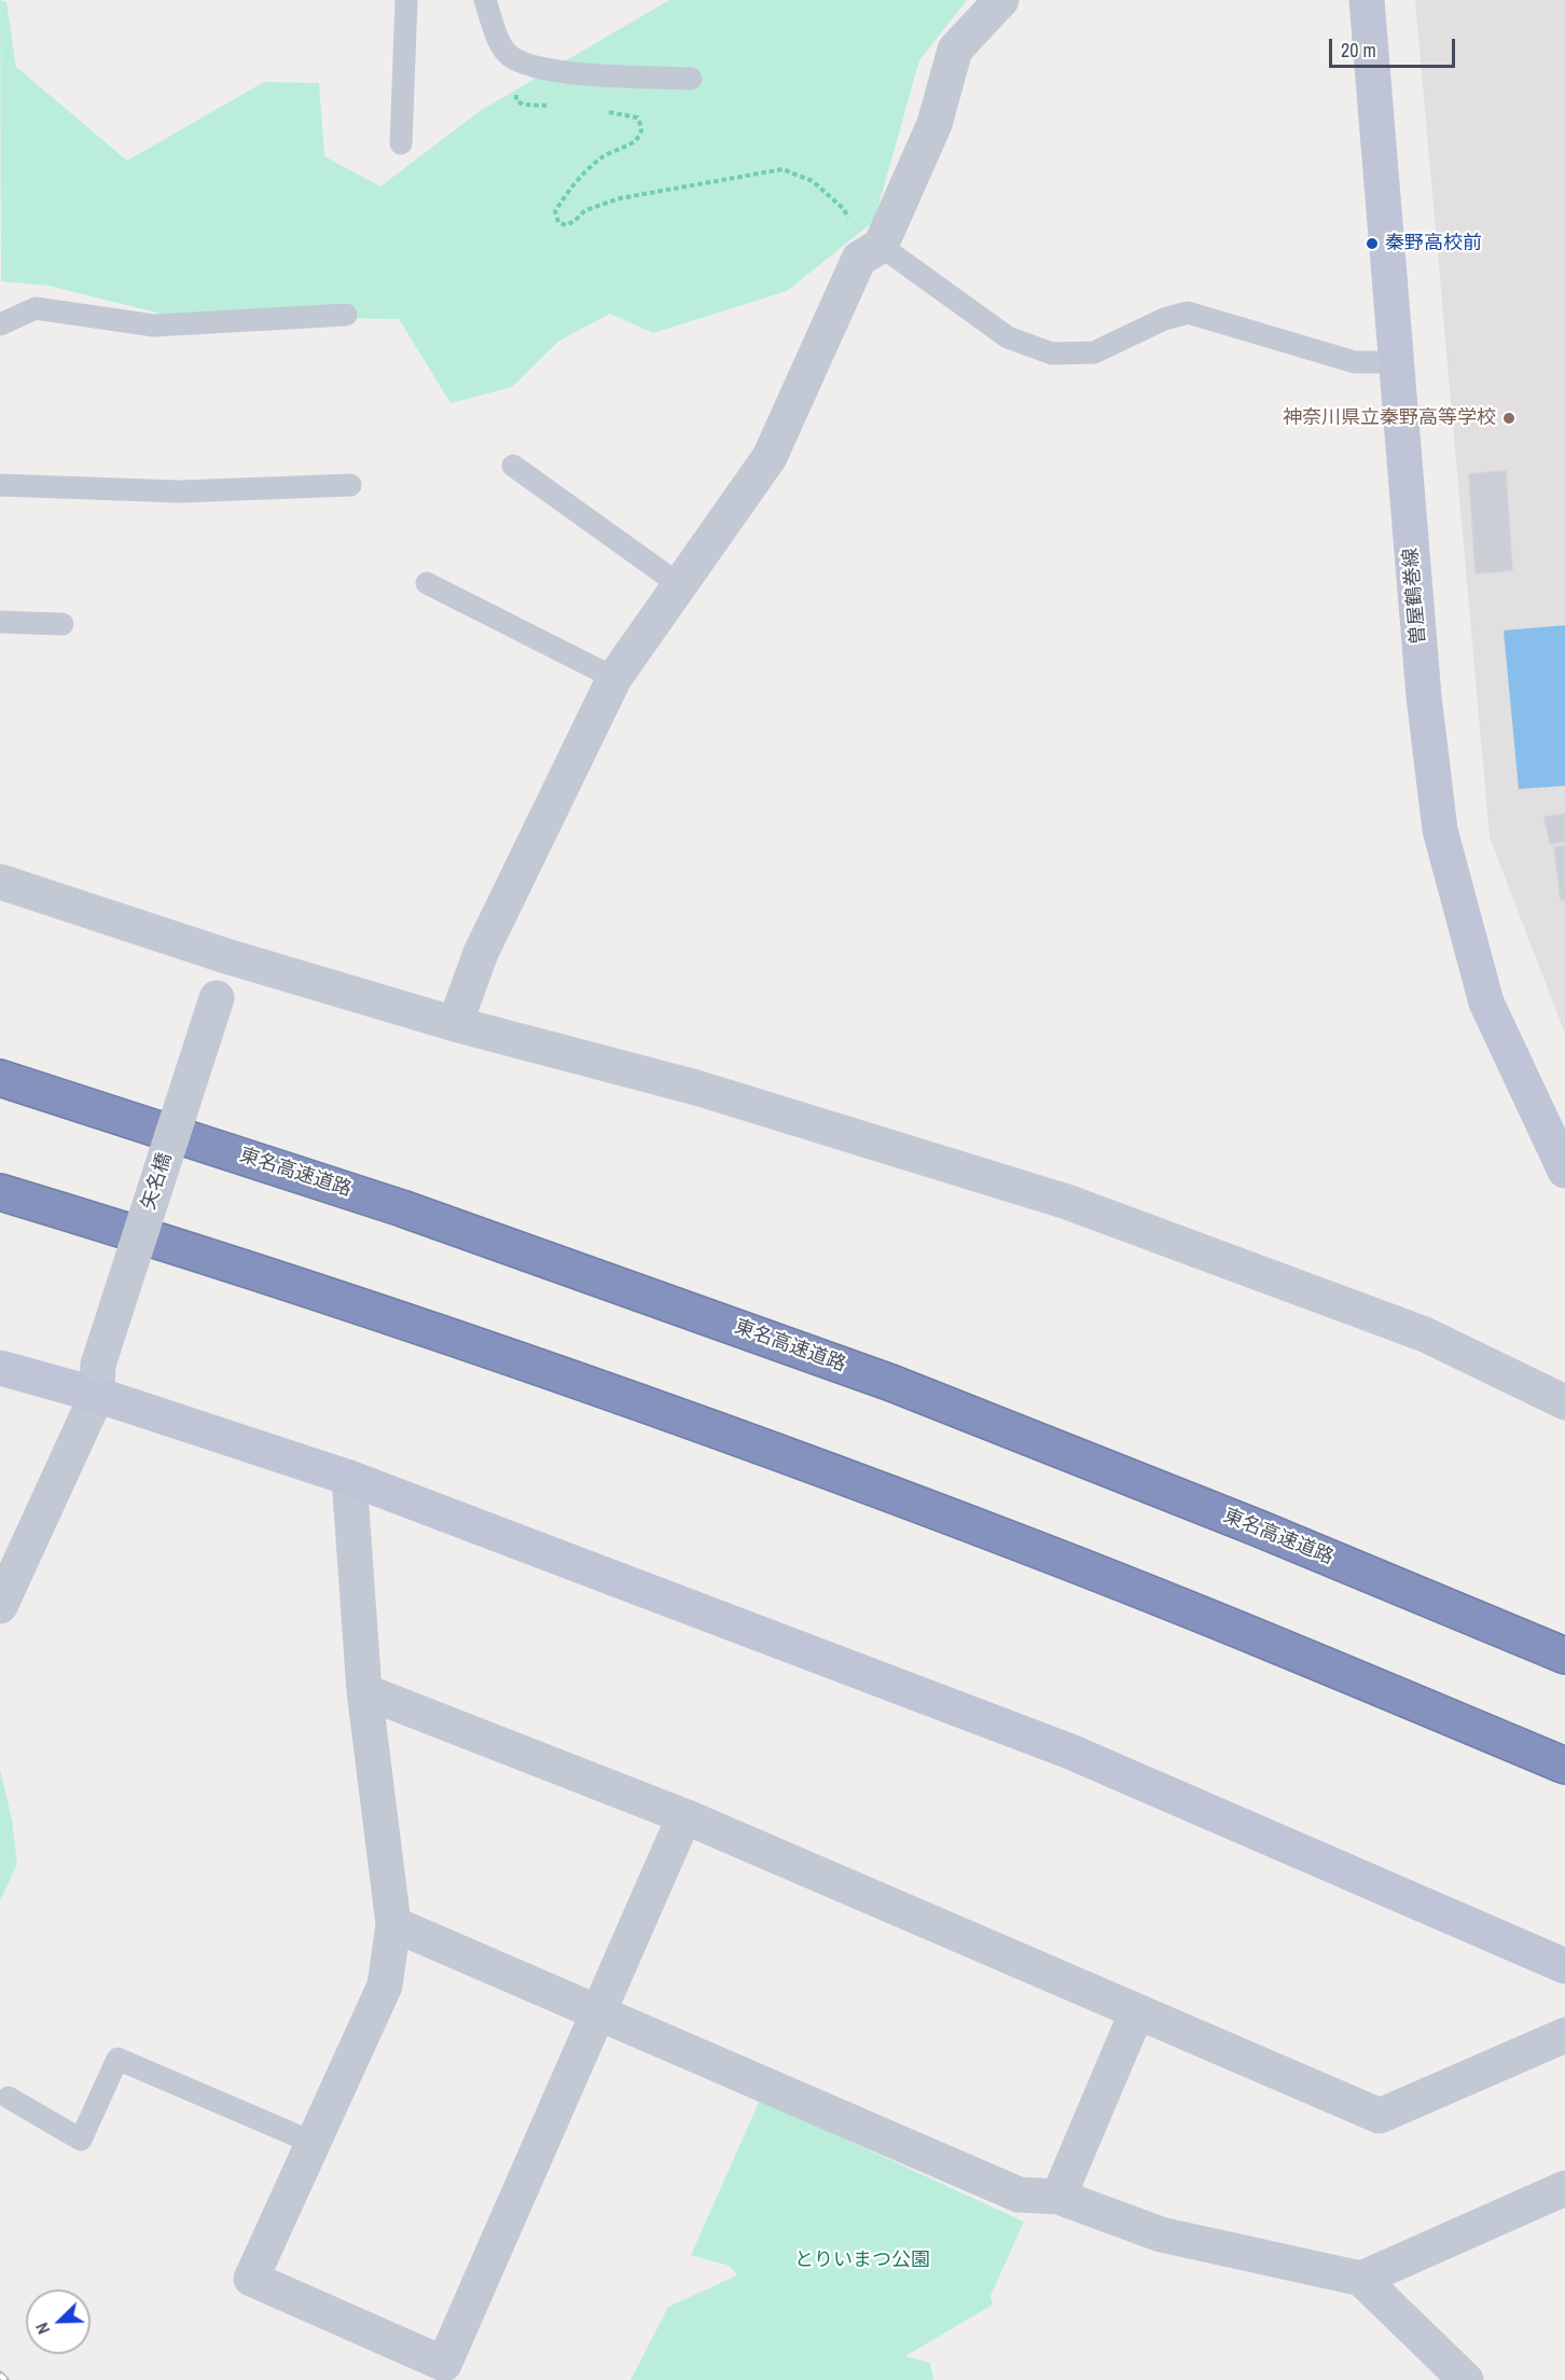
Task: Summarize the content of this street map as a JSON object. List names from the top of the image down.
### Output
{
  "streets": {
    "highway": ["東名高速道路"],
    "street": ["曽屋鶴巻線", "矢名橋"]
  },
  "parks": ["とりいまつ公園"],
  "places": ["秦野高校前", "神奈川県立秦野高等学校"],
  "scale_bar": "20 m",
  "north": "bottom left"
}
